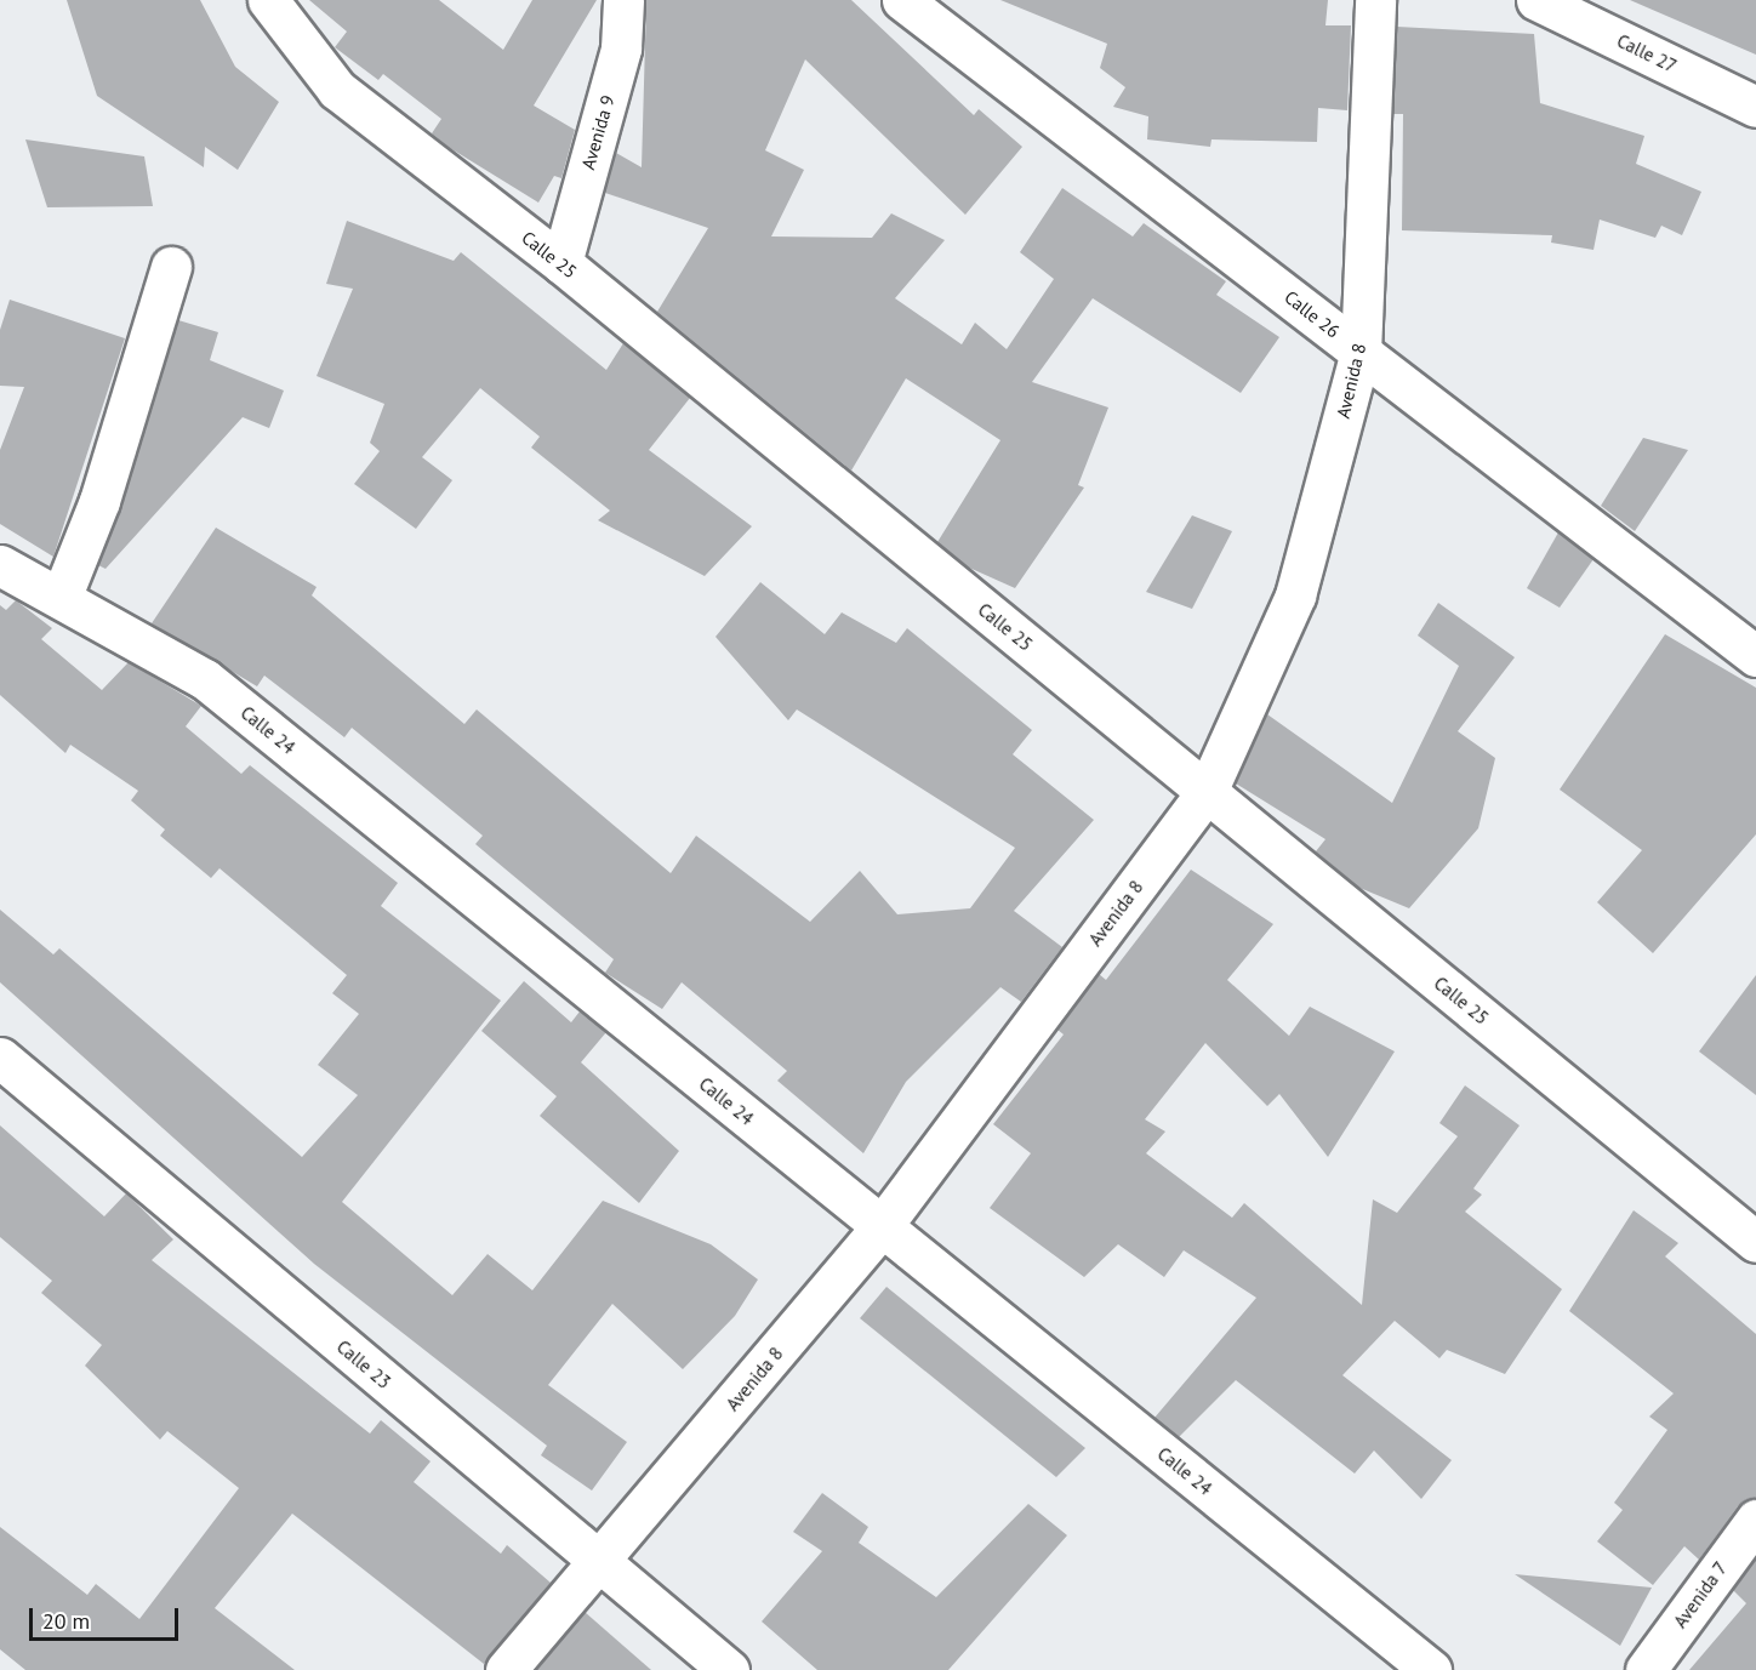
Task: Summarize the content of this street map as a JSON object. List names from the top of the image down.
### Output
{
  "streets": {
    "street": [
      "Calle 27",
      "Avenida 9",
      "Calle 25",
      "Calle 26",
      "Avenida 8",
      "Calle 24",
      "Calle 23",
      "Avenida 7"
    ]
  },
  "crossings": [
    ["Avenida 9", "Calle 25"],
    ["Calle 25", "Avenida 8"],
    ["Calle 26", "Avenida 8"],
    ["Avenida 8", "Calle 24"],
    ["Avenida 8", "Calle 23"]
  ],
  "scale_bar": "20 m"
}
